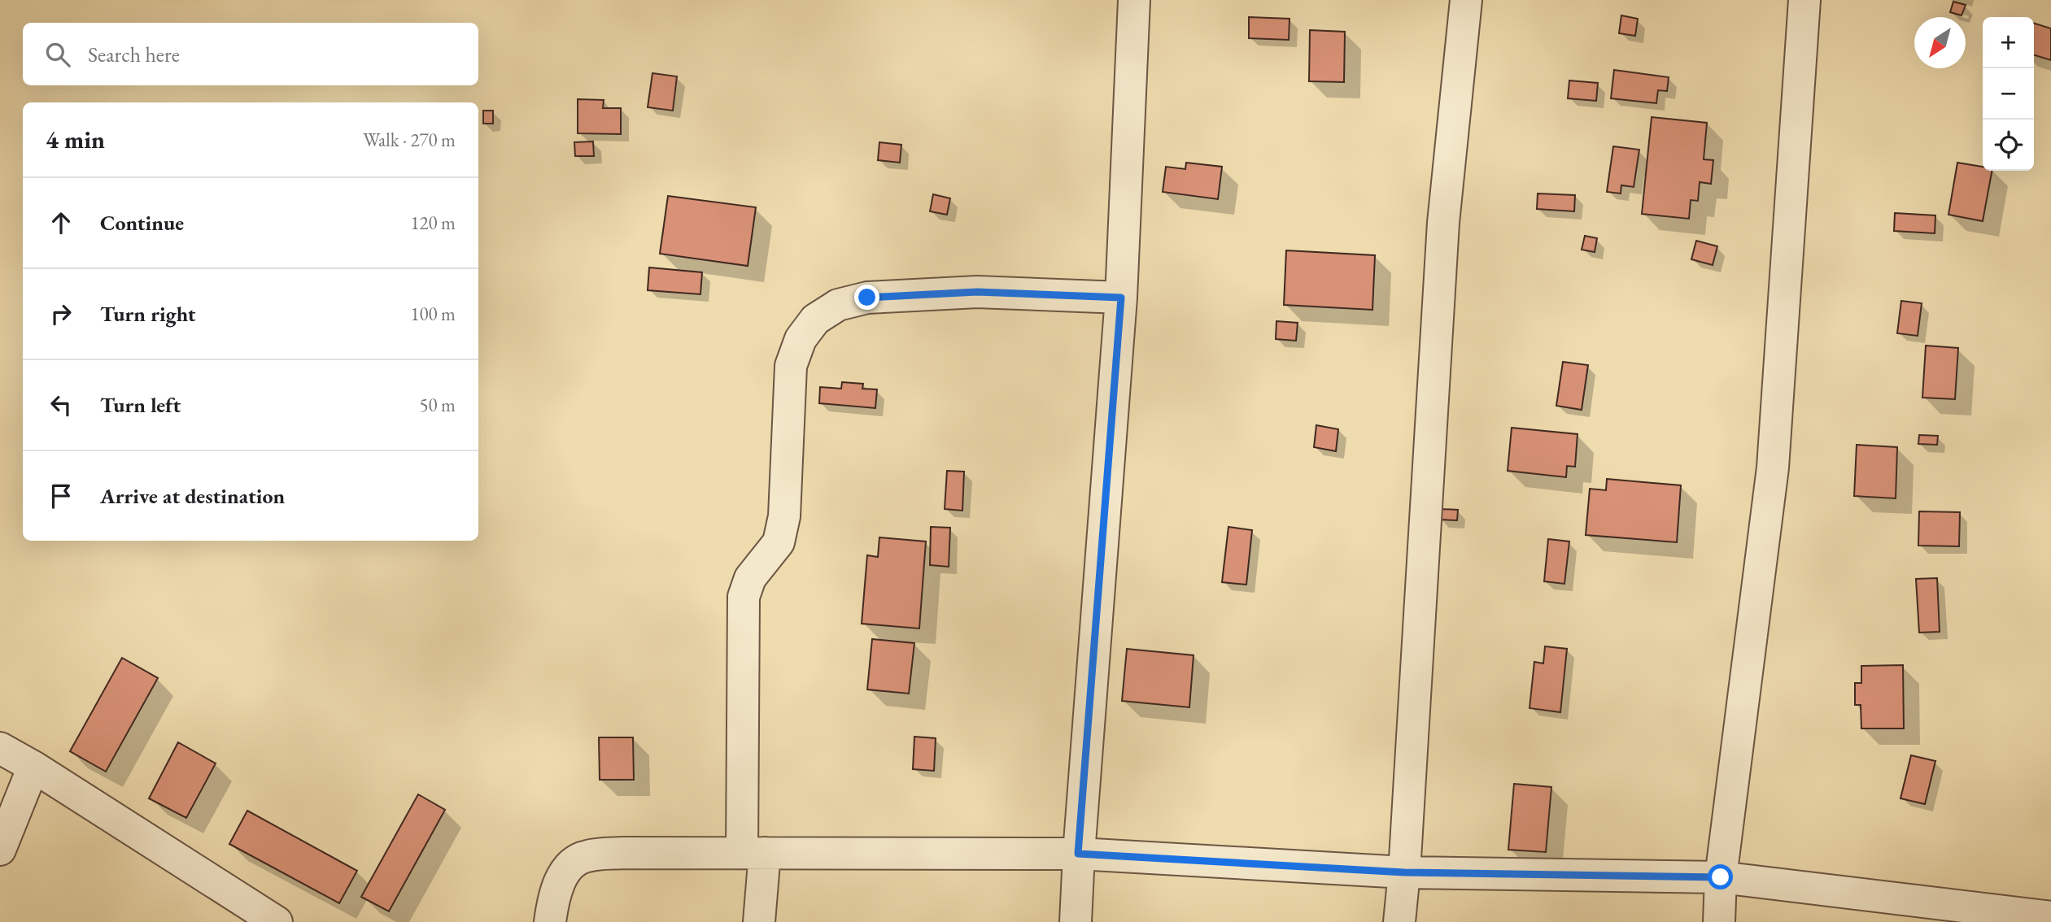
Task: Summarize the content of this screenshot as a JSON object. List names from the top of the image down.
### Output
{
  "north": "bottom left",
  "page": {
    "map_buttons": ["+", "−"],
    "search": "Search here",
    "heading": ["4 min", "Walk · 270 m"],
    "list": [
      ["Continue", "120 m"],
      ["Turn right", "100 m"],
      ["Turn left", "50 m"],
      "Arrive at destination"
    ]
  }
}
